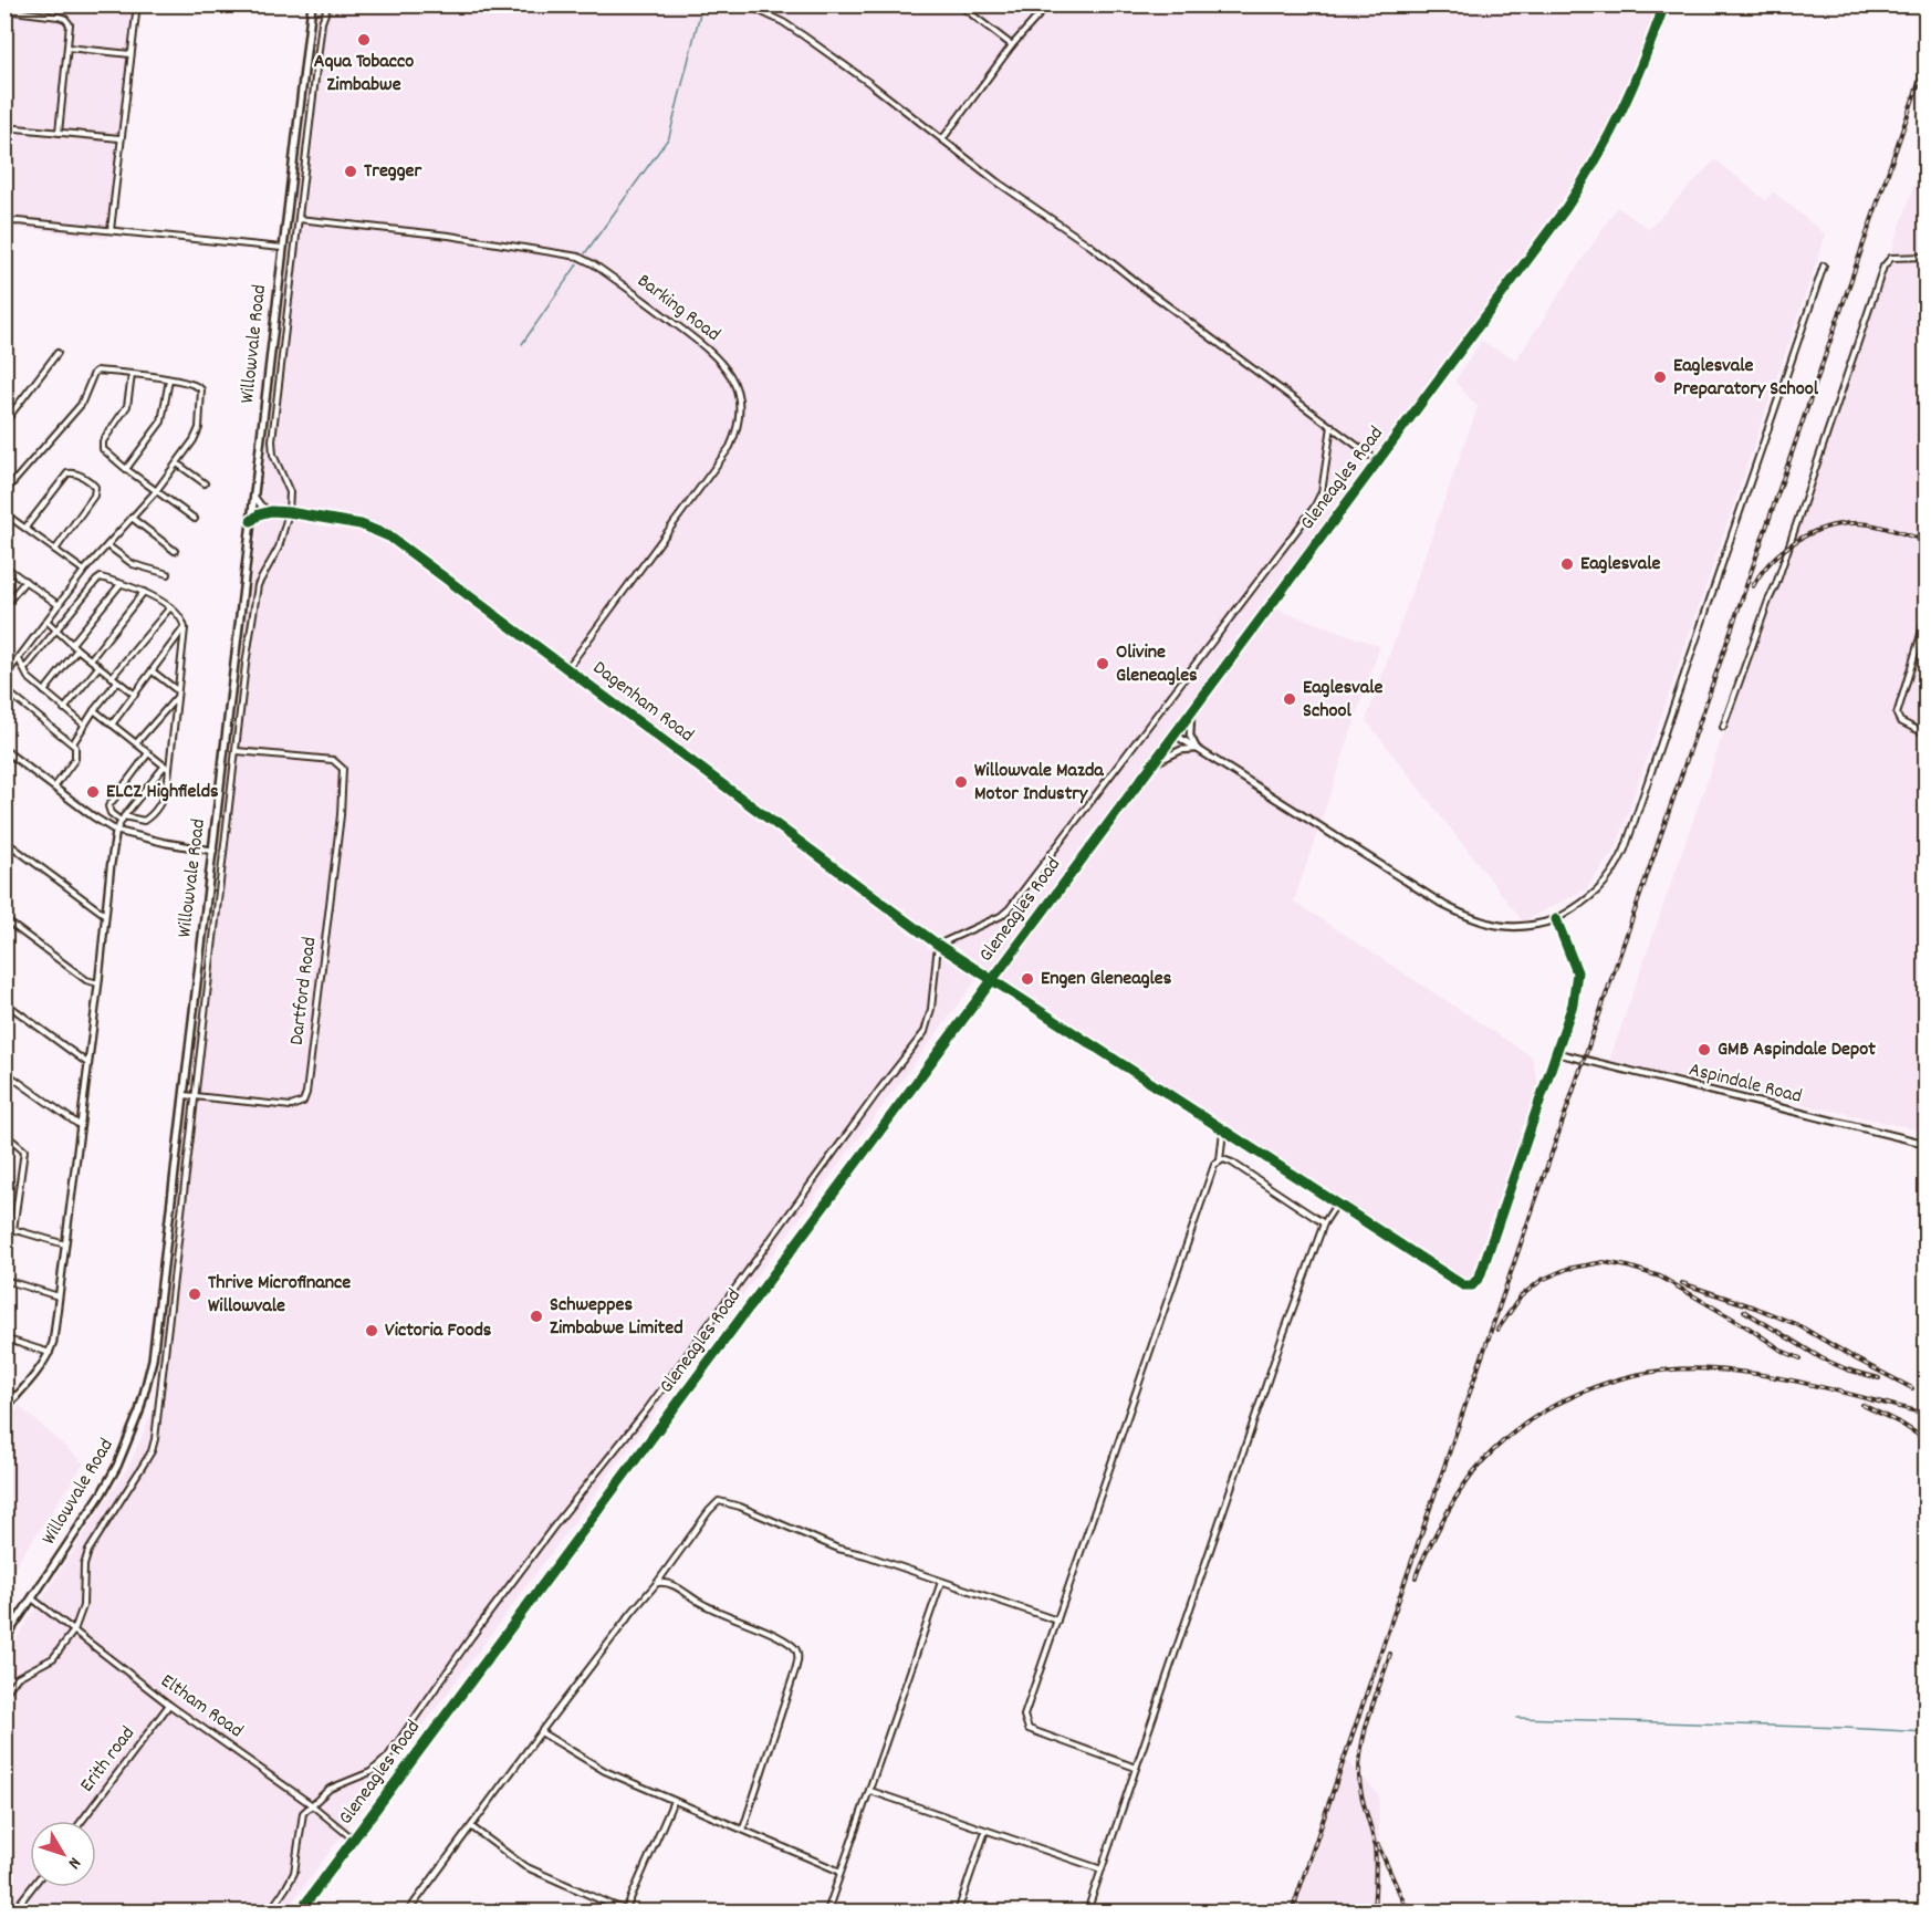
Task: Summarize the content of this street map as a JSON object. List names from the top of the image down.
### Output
{
  "streets": {
    "main road": ["Willowvale Road"],
    "street": [
      "Barking Road",
      "Gleneagles Road",
      "Dagenham Road",
      "Dartford Road",
      "Aspindale Road",
      "Eltham Road",
      "Erith road"
    ]
  },
  "crossings": [
    ["Barking Road", "Dagenham Road"],
    ["Willowvale Road", "Dartford Road"],
    ["Willowvale Road", "Eltham Road"],
    ["Gleneagles Road", "Dagenham Road"],
    ["Gleneagles Road", "Eltham Road"],
    ["Eltham Road", "Erith road"]
  ],
  "places": [
    "Aqua Tobacco Zimbabwe",
    "Tregger",
    "Eaglesvale Preparatory School",
    "Eaglesvale",
    "Olivine Gleneagles",
    "Eaglesvale School",
    "Willowvale Mazda Motor Industry",
    "ELCZ Highfields",
    "Engen Gleneagles",
    "GMB Aspindale Depot",
    "Thrive Microfinance Willowvale",
    "Schweppes Zimbabwe Limited",
    "Victoria Foods"
  ],
  "north": "bottom right"
}
